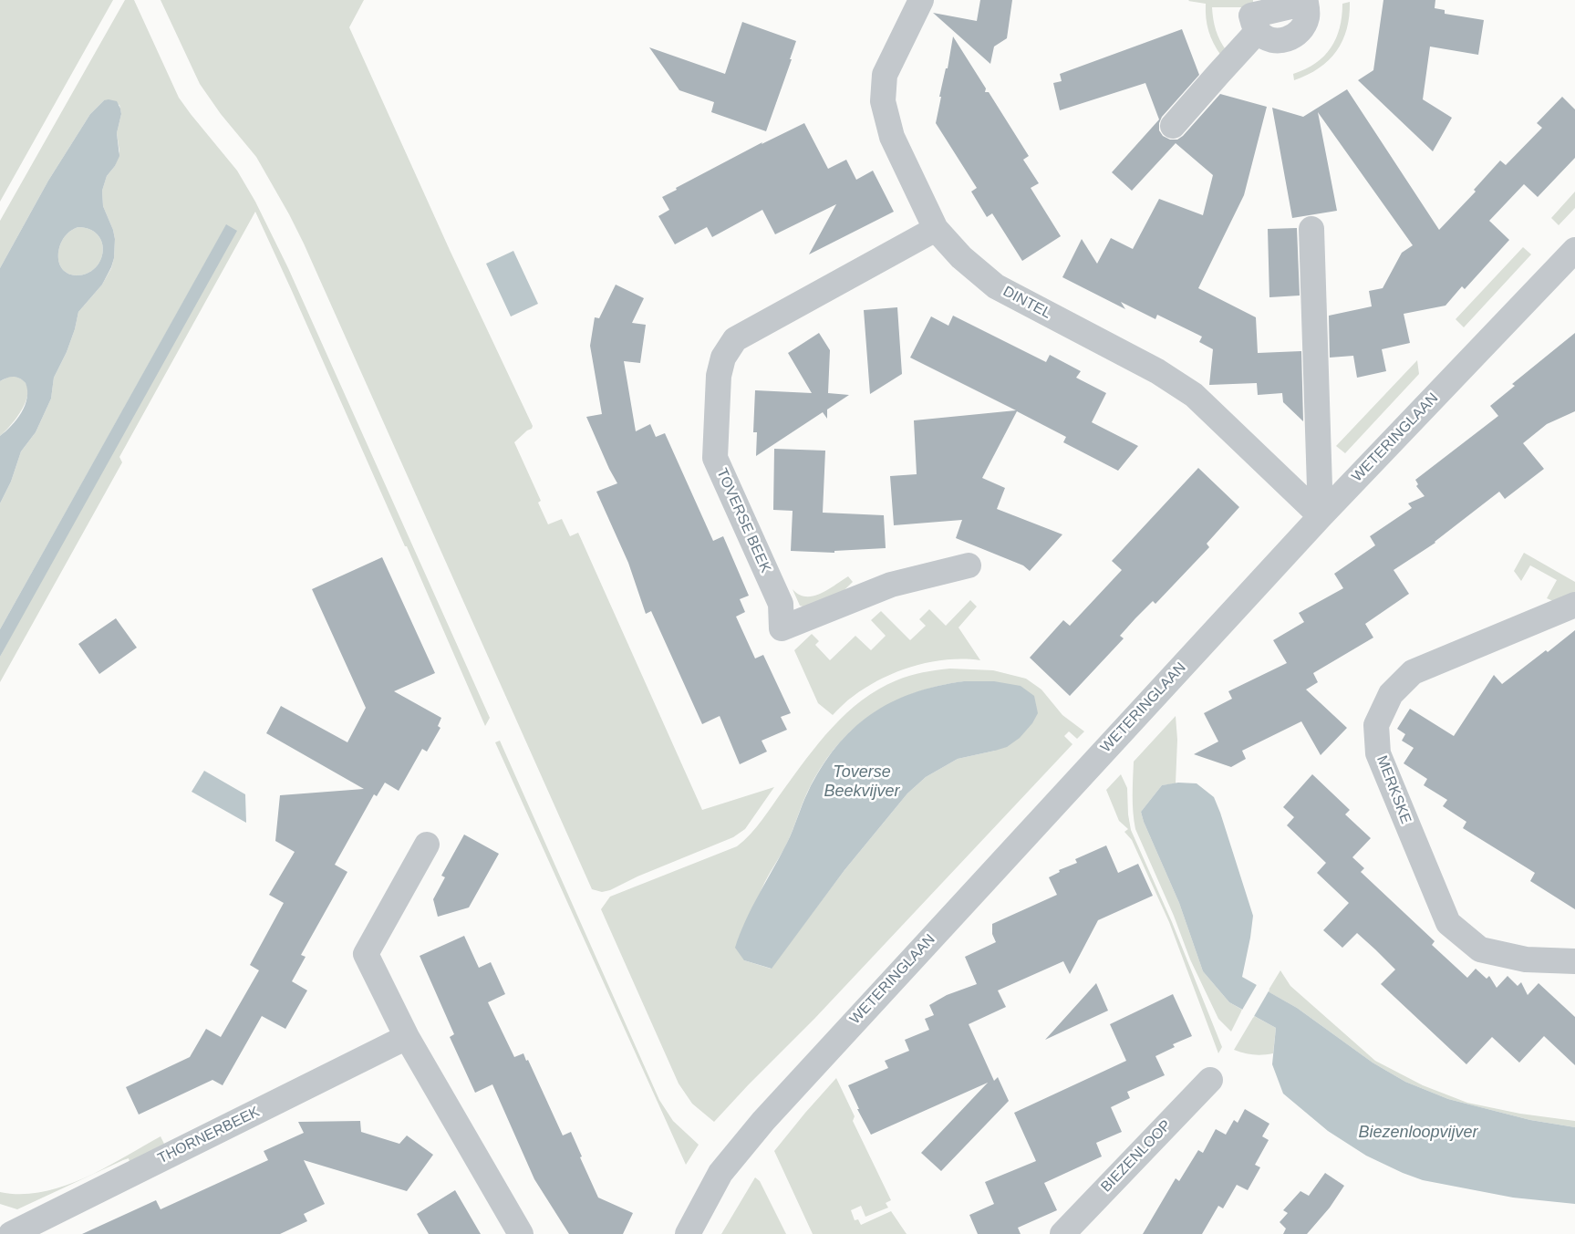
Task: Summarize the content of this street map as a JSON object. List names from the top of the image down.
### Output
{
  "streets": {
    "street": [
      "DINTEL",
      "WETERINGLAAN",
      "TOVERSE BEEK",
      "MERKSKE",
      "THORNERBEEK",
      "BIEZENLOOP"
    ]
  },
  "crossings": [
    ["DINTEL", "WETERINGLAAN"],
    ["DINTEL", "TOVERSE BEEK"]
  ],
  "water": ["Toverse Beekvijver", "Biezenloopvijver"]
}
